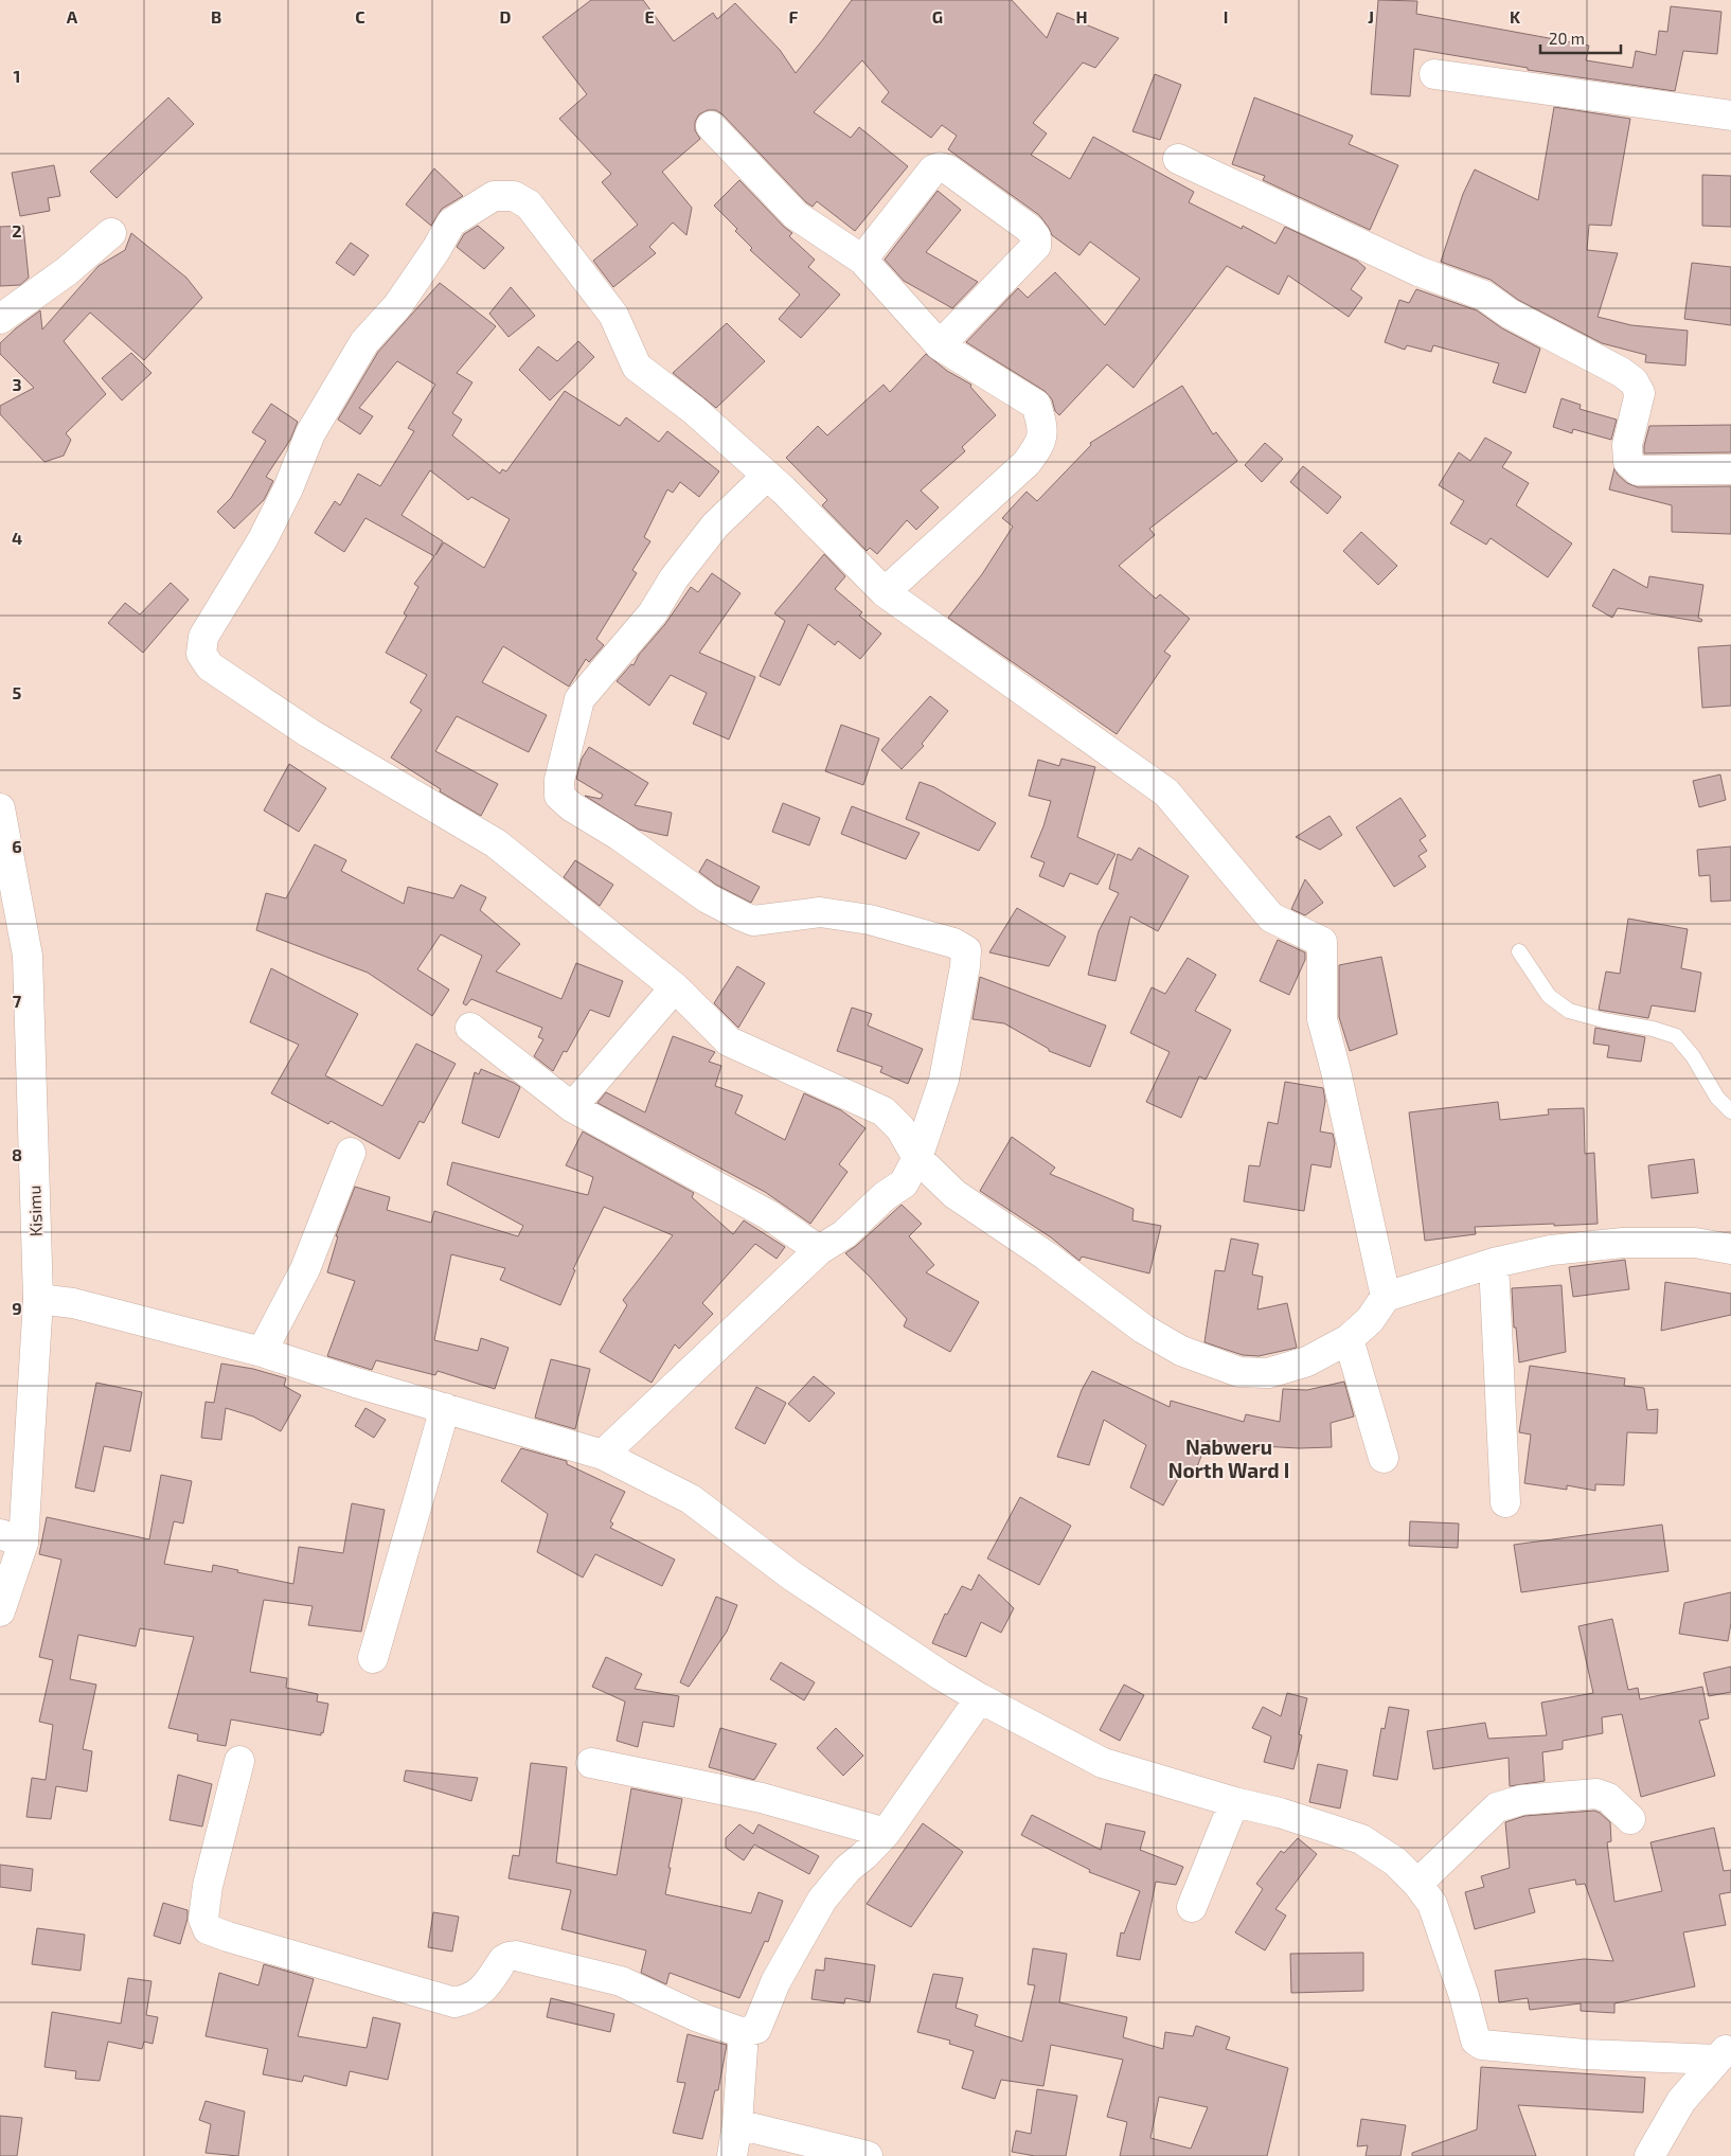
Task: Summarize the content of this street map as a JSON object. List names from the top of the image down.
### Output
{
  "streets": {
    "street": ["Kisimu"]
  },
  "districts": ["Nabweru North Ward I"],
  "scale_bar": "20 m",
  "grid": {
    "columns": [
      "A",
      "B",
      "C",
      "D",
      "E",
      "F",
      "G",
      "H",
      "I",
      "J",
      "K"
    ],
    "rows": [
      "1",
      "2",
      "3",
      "4",
      "5",
      "6",
      "7",
      "8",
      "9"
    ]
  }
}
